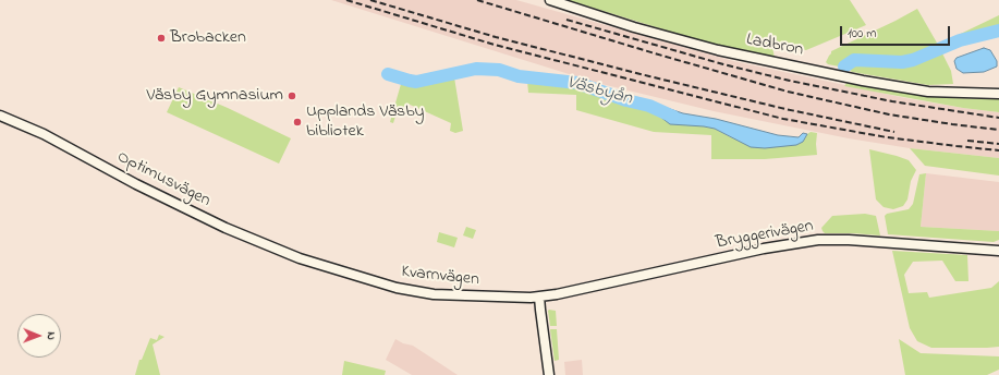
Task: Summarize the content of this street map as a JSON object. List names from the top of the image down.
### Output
{
  "streets": {
    "street": [
      "Ladbron",
      "Optimusvägen",
      "Bryggerivägen",
      "Kvarnvägen"
    ]
  },
  "crossings": [
    ["Optimusvägen", "Kvarnvägen"],
    ["Bryggerivägen", "Kvarnvägen"]
  ],
  "water": ["Väsbyån"],
  "places": ["Brobacken", "Väsby Gymnasium", "Upplands Väsby bibliotek"],
  "scale_bar": "100 m",
  "north": "right"
}
